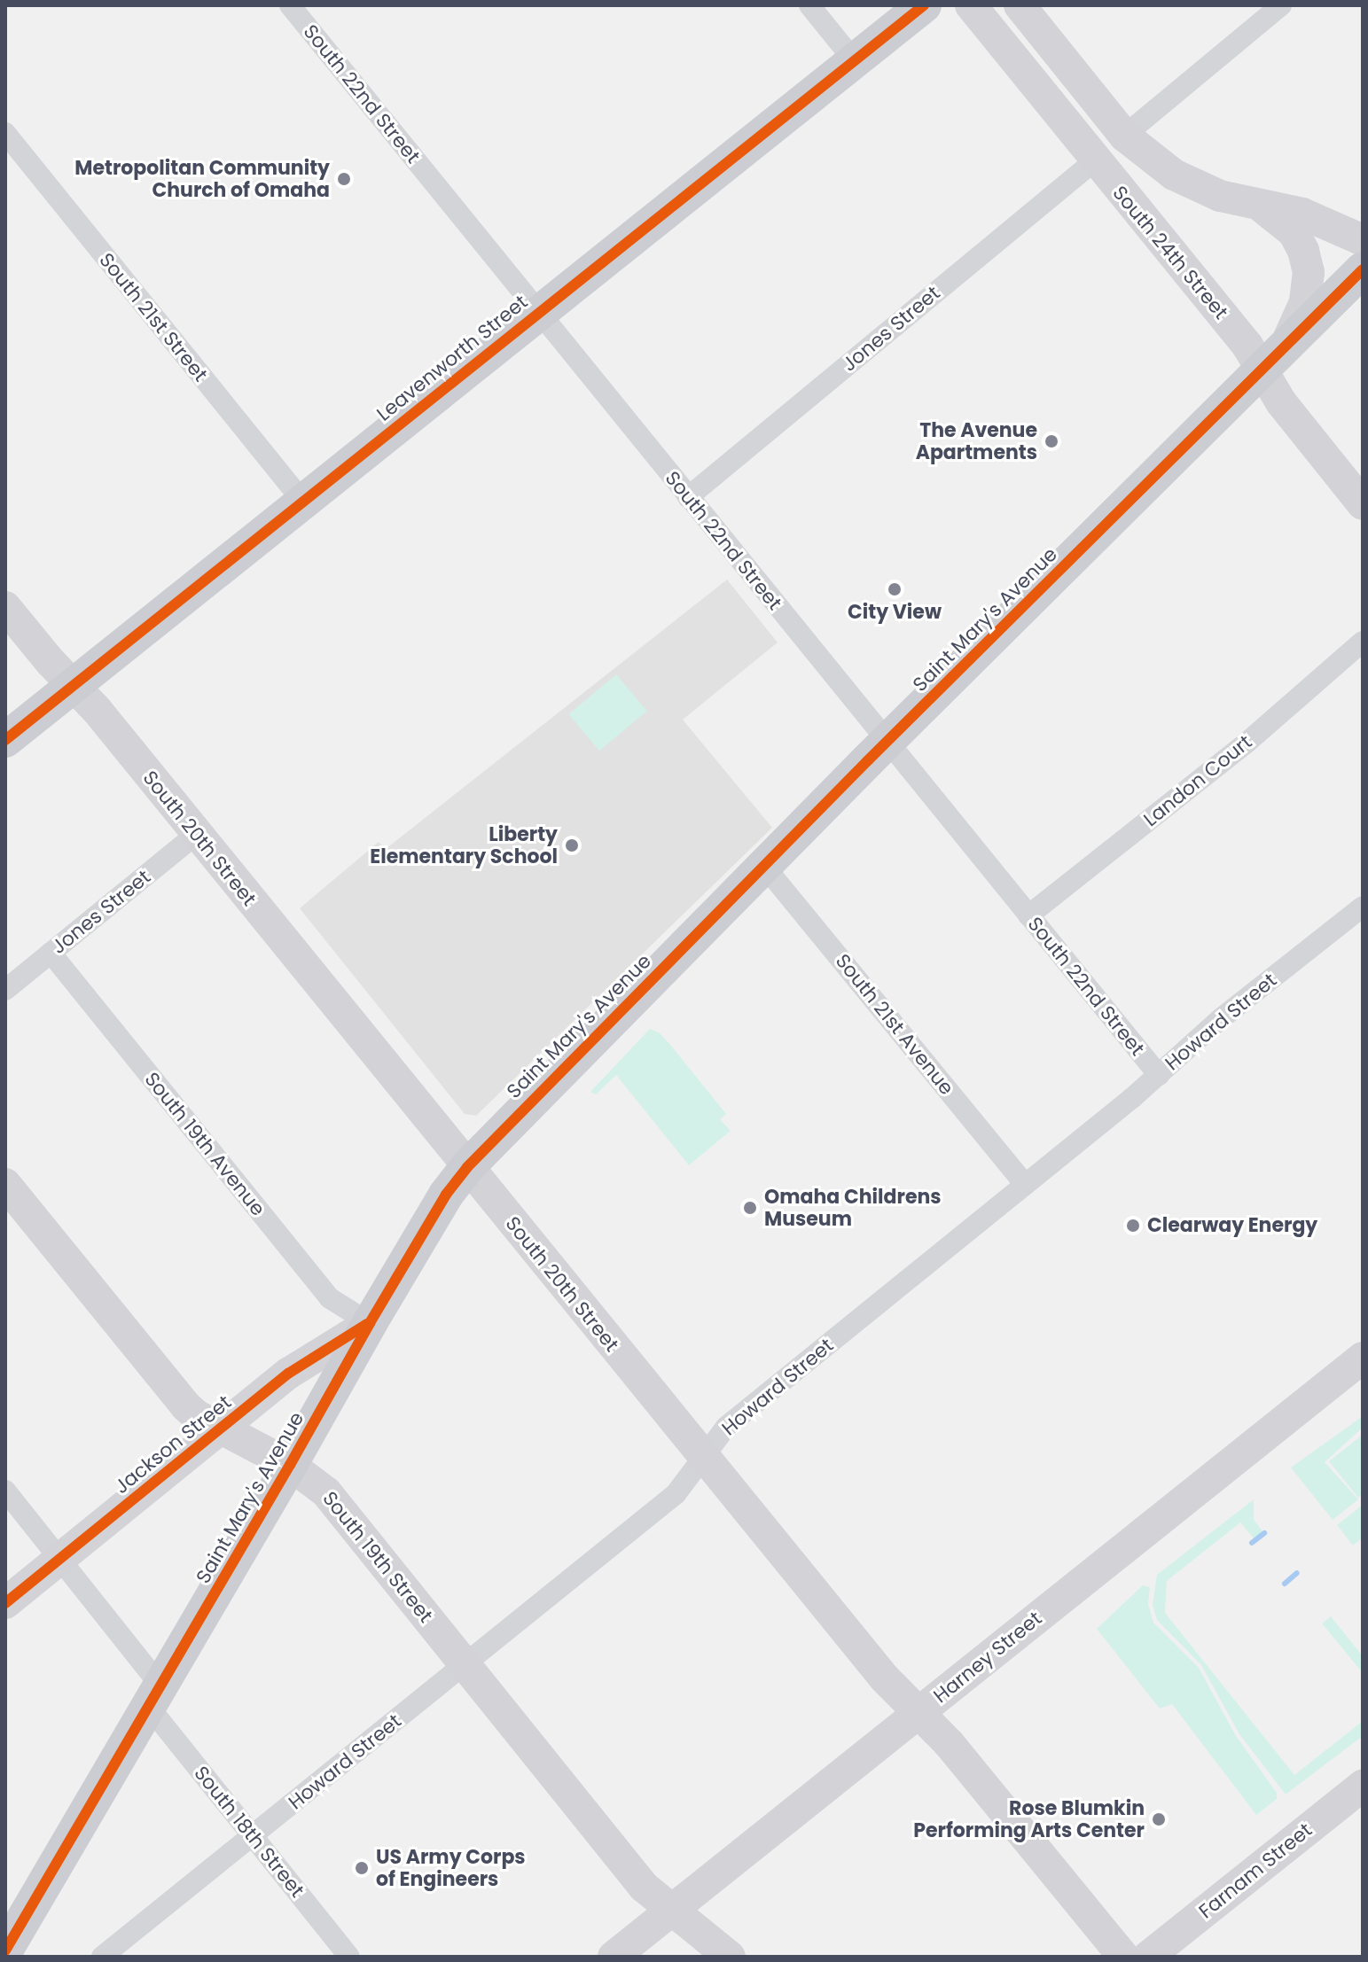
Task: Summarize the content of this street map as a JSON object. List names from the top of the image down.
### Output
{
  "streets": {
    "main road": [
      "South 24th Street",
      "Leavenworth Street",
      "Saint Mary's Avenue",
      "South 20th Street",
      "Jackson Street",
      "South 19th Street",
      "Harney Street",
      "Farnam Street"
    ],
    "street": [
      "South 22nd Street",
      "South 21st Street",
      "Jones Street",
      "Landon Court",
      "Howard Street",
      "South 21st Avenue",
      "South 19th Avenue",
      "South 18th Street"
    ]
  },
  "crossings": [
    ["South 22nd Street", "Jones Street"],
    ["South 22nd Street", "Leavenworth Street"],
    ["South 22nd Street", "Saint Mary's Avenue"],
    ["South 22nd Street", "Landon Court"],
    ["South 22nd Street", "Howard Street"],
    ["South 24th Street", "Jones Street"],
    ["South 24th Street", "Saint Mary's Avenue"],
    ["South 21st Street", "Leavenworth Street"],
    ["Jones Street", "South 20th Street"],
    ["Jones Street", "South 19th Avenue"],
    ["Leavenworth Street", "South 20th Street"],
    ["Saint Mary's Avenue", "South 20th Street"],
    ["Saint Mary's Avenue", "South 21st Avenue"],
    ["Saint Mary's Avenue", "South 19th Avenue"],
    ["Saint Mary's Avenue", "Jackson Street"],
    ["Saint Mary's Avenue", "South 19th Street"],
    ["Saint Mary's Avenue", "South 18th Street"],
    ["South 20th Street", "Howard Street"],
    ["South 20th Street", "Harney Street"],
    ["Howard Street", "South 21st Avenue"],
    ["Howard Street", "South 19th Street"],
    ["Howard Street", "South 18th Street"],
    ["South 19th Avenue", "Jackson Street"],
    ["Jackson Street", "South 19th Street"],
    ["Jackson Street", "South 18th Street"],
    ["South 19th Street", "Harney Street"]
  ],
  "places": [
    "Metropolitan Community Church of Omaha",
    "The Avenue Apartments",
    "City View",
    "Liberty Elementary School",
    "Omaha Childrens Museum",
    "Clearway Energy",
    "Rose Blumkin Performing Arts Center",
    "US Army Corps of Engineers"
  ]
}
